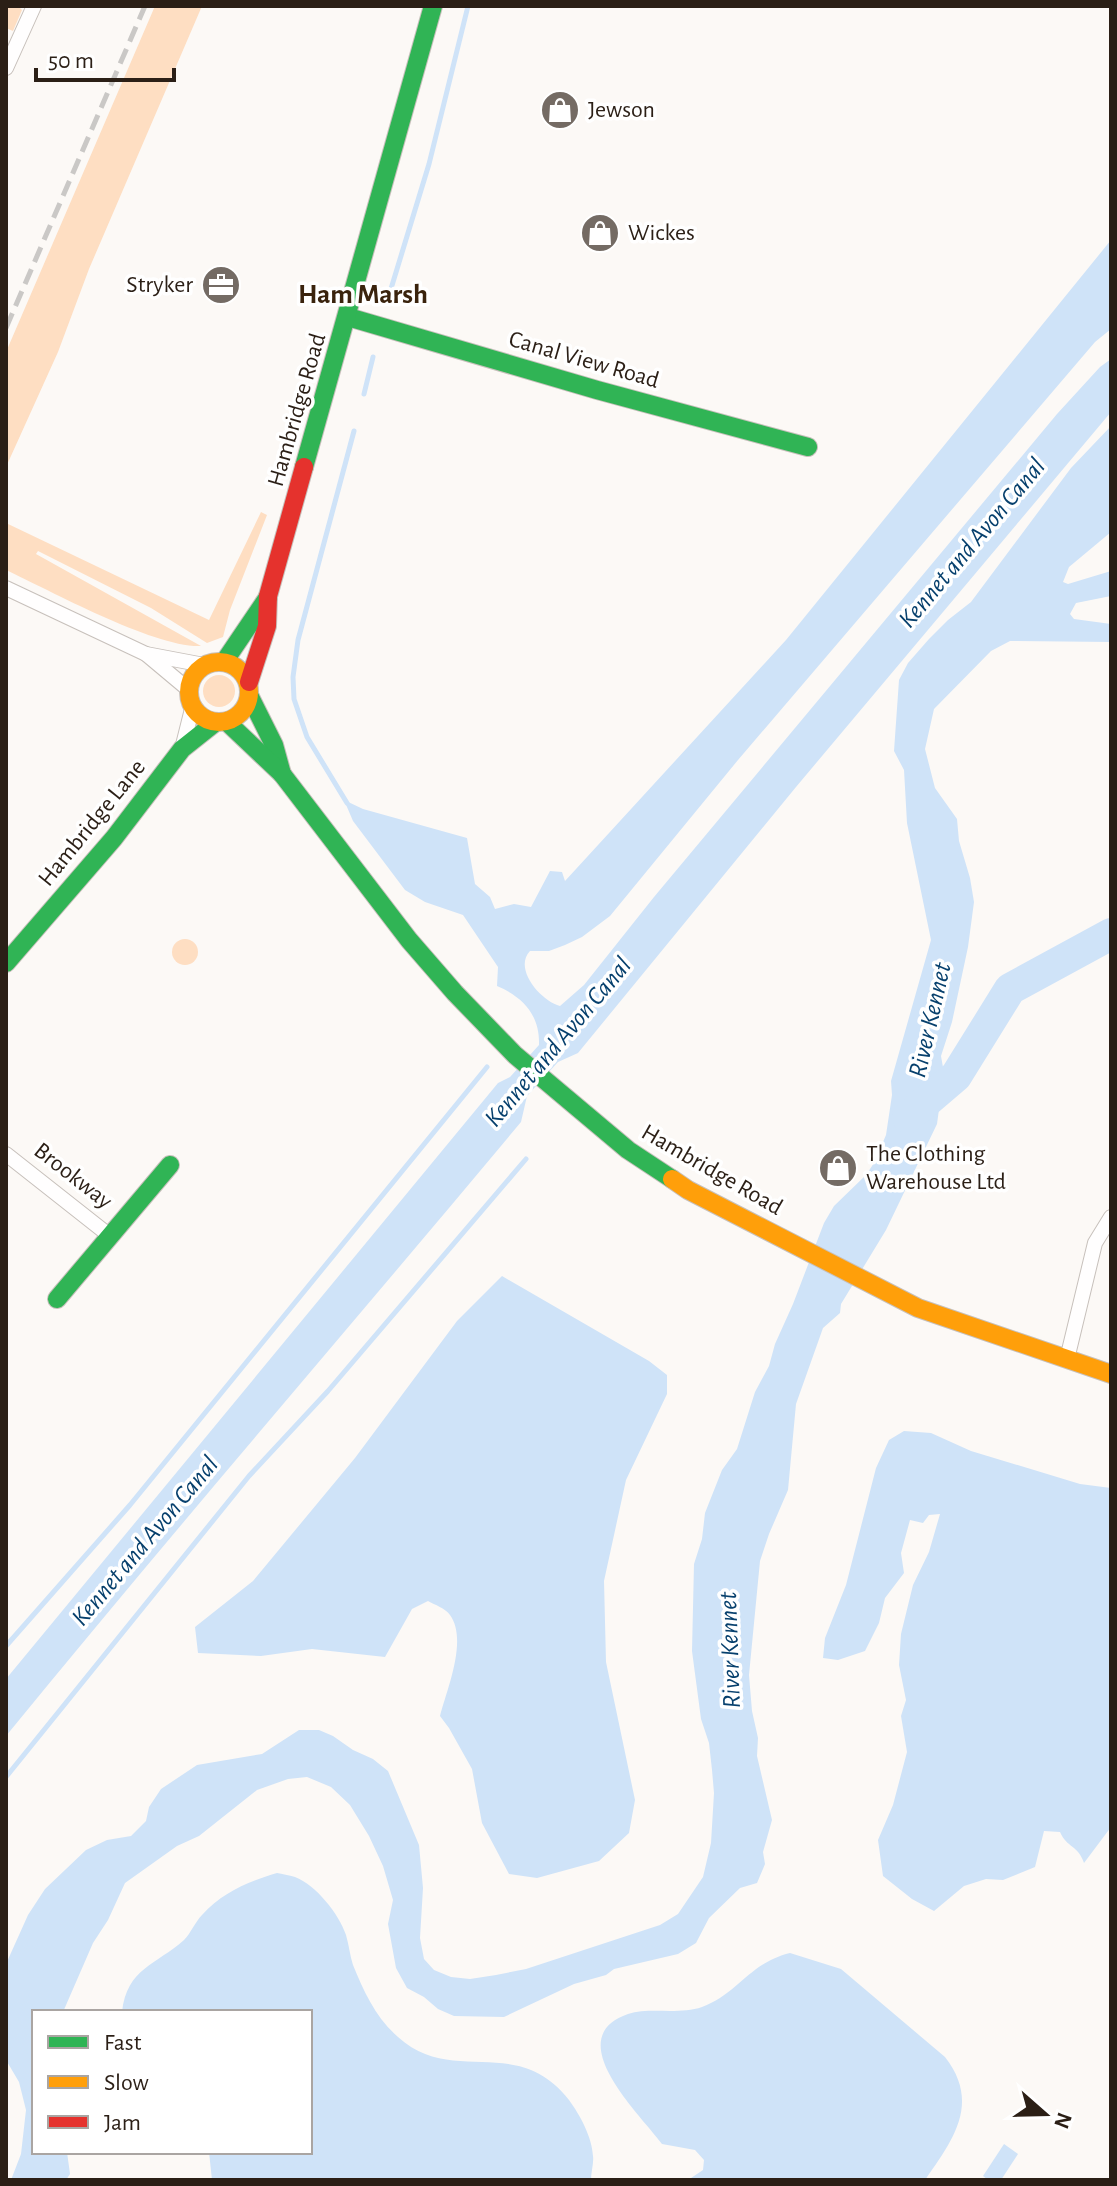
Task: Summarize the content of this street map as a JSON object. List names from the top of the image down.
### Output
{
  "streets": {
    "main road": [
      "Canal View Road",
      "Hambridge Road",
      "Hambridge Lane",
      "Brookway"
    ]
  },
  "crossings": [
    ["Canal View Road", "Hambridge Road"],
    ["Hambridge Road", "Hambridge Lane"]
  ],
  "districts": ["Ham Marsh"],
  "water": ["Kennet and Avon Canal", "River Kennet"],
  "places": {
    "shop": ["Jewson", "Wickes", "The Clothing Warehouse Ltd"],
    "office": ["Stryker"]
  },
  "legend": ["Fast", "Slow", "Jam"],
  "scale_bar": "50 m",
  "north": "right"
}
